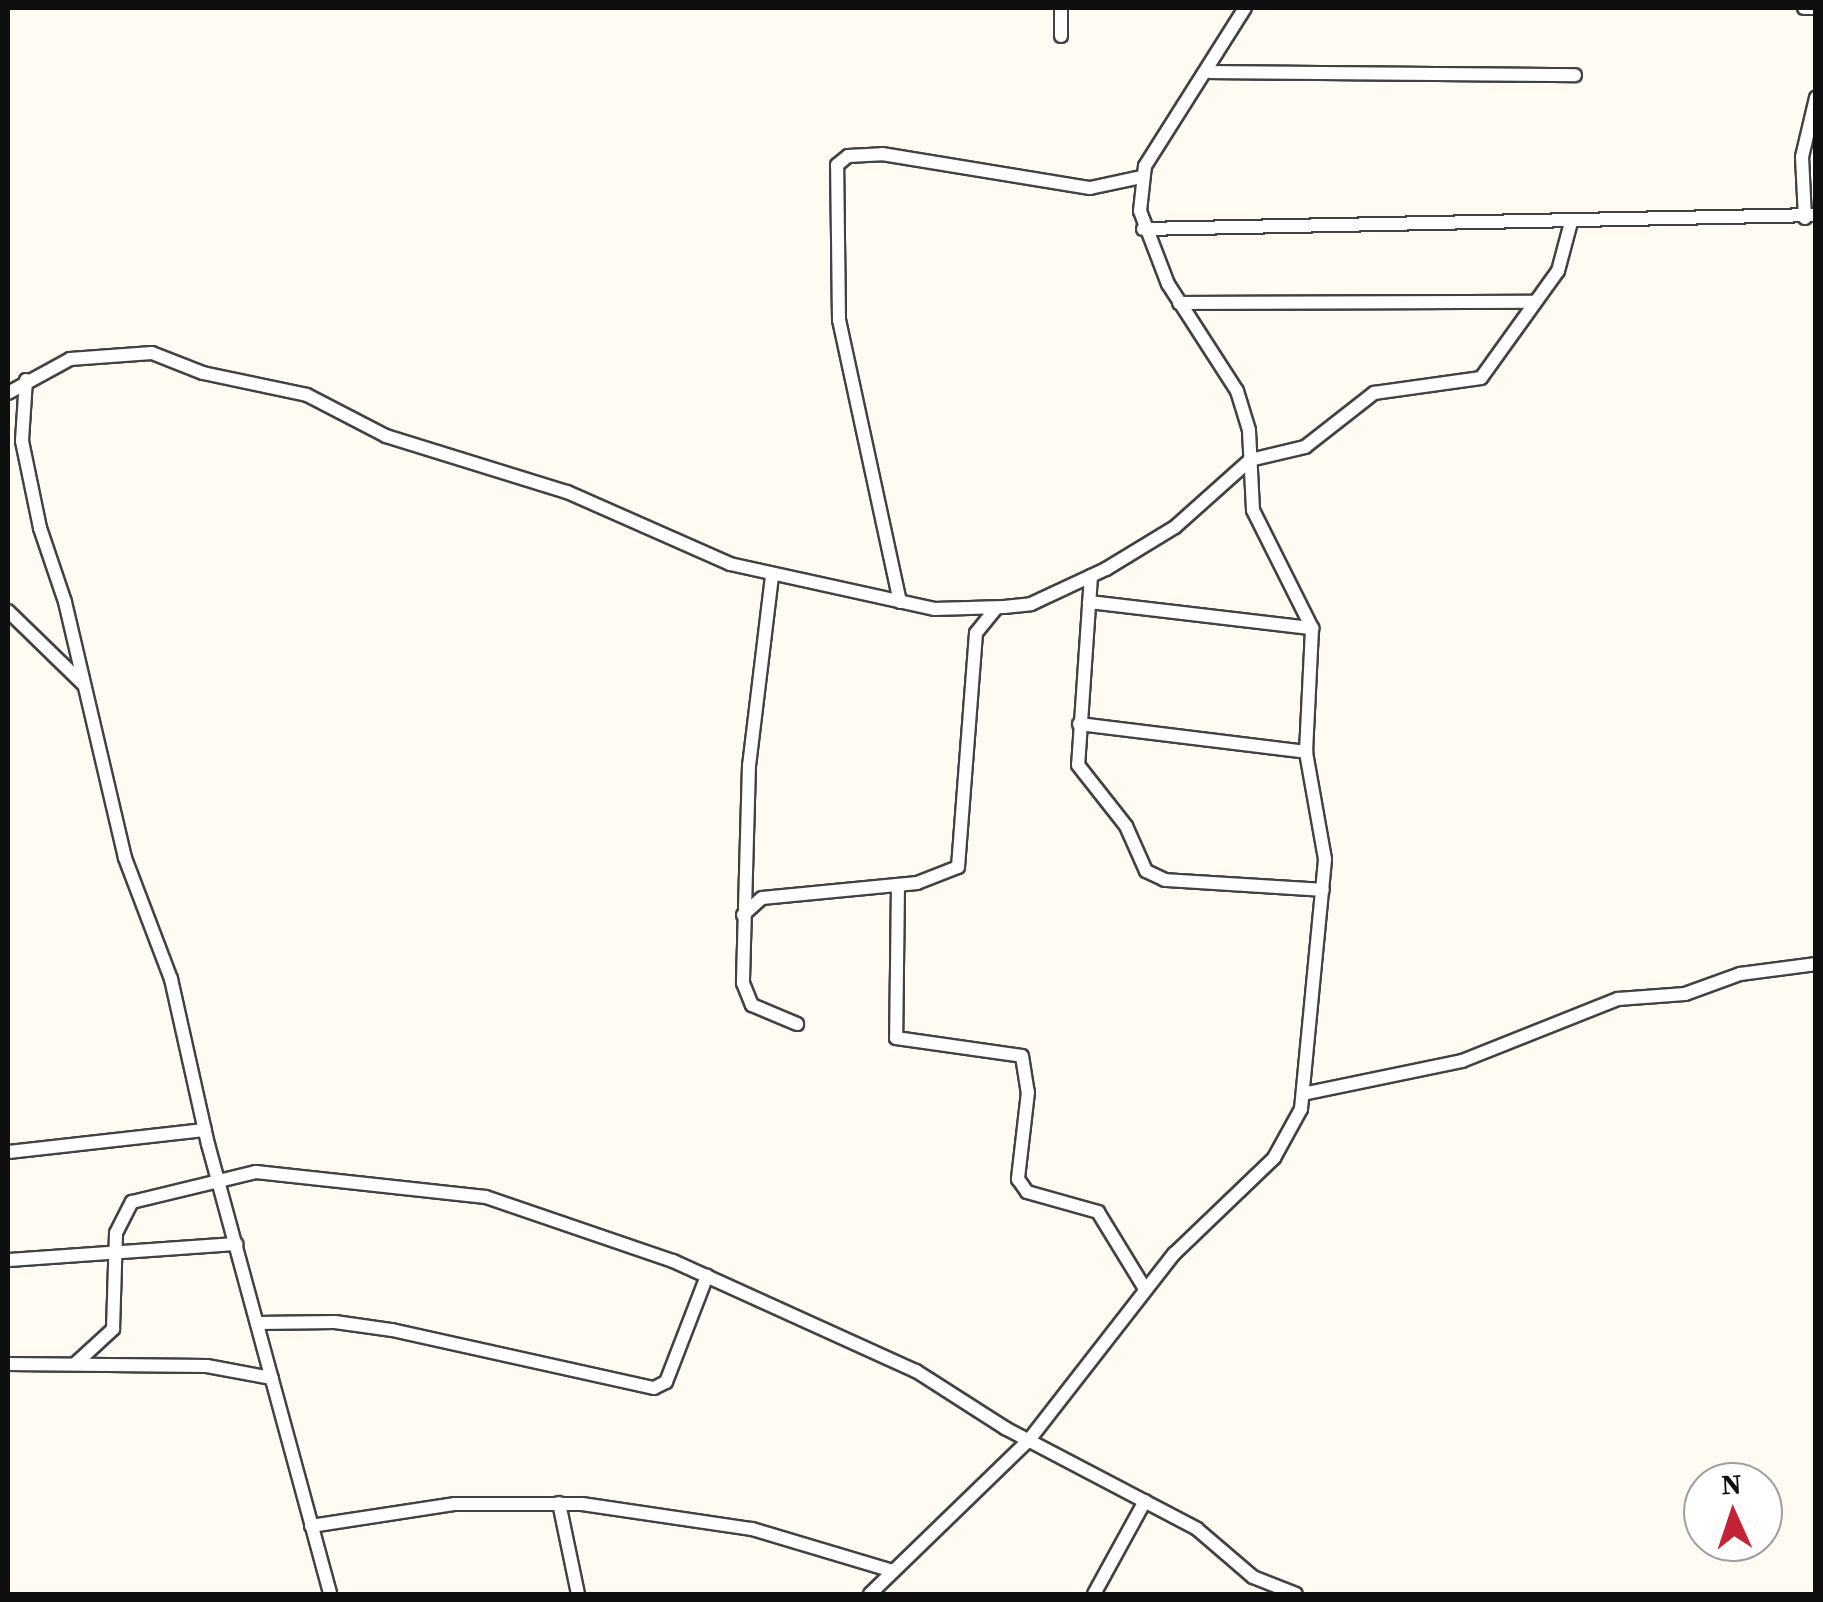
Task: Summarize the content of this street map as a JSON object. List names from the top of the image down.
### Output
{
  "north": "top"
}
